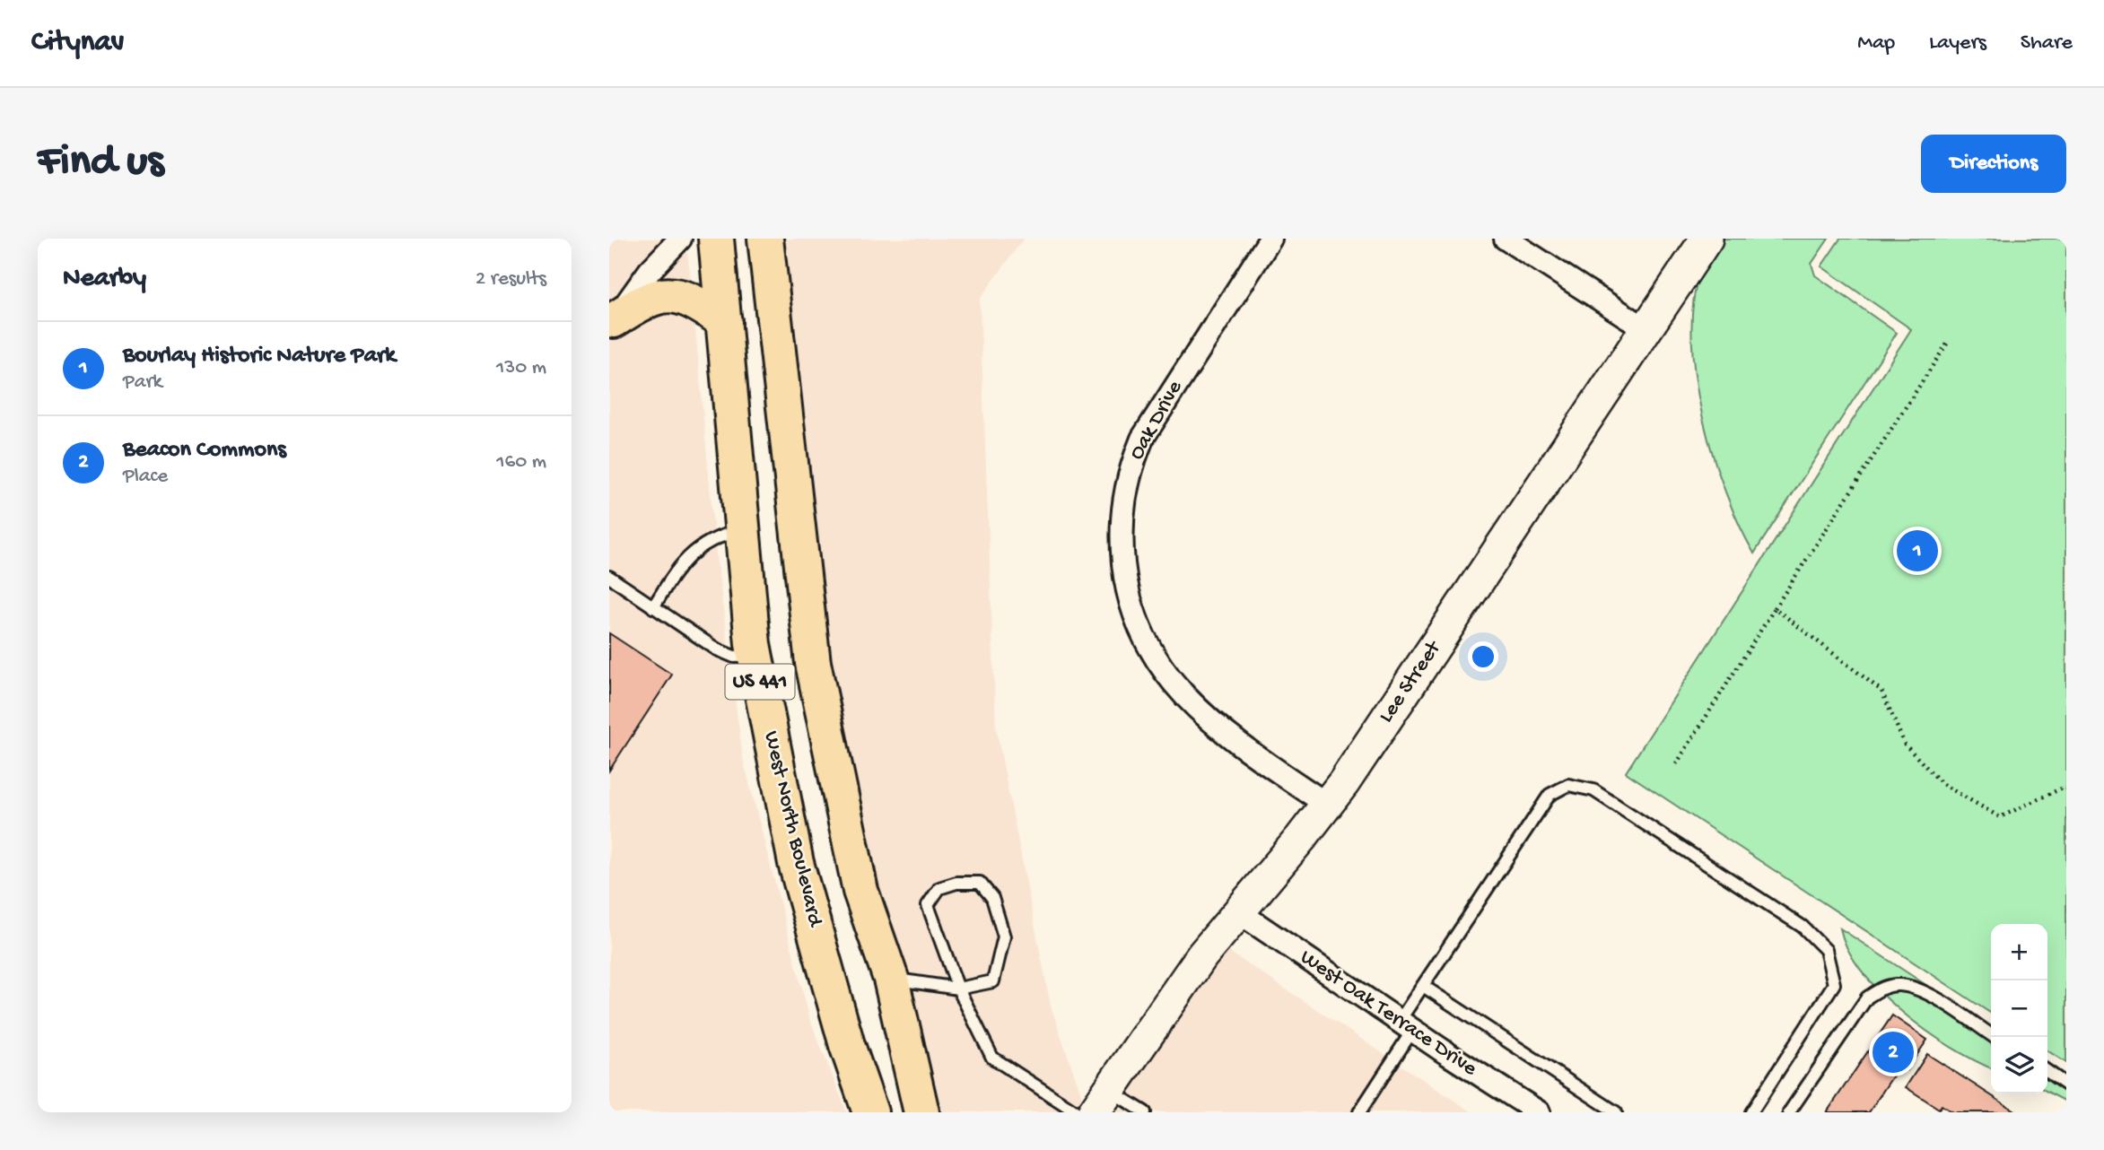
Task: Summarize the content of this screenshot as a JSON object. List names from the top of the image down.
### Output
{
  "streets": {
    "main road": ["US 441", "West North Boulevard"],
    "street": ["Oak Drive", "Lee Street", "West Oak Terrace Drive"]
  },
  "crossings": [
    ["Oak Drive", "Lee Street"],
    ["Lee Street", "West Oak Terrace Drive"]
  ],
  "page": {
    "header": "Citynav",
    "nav": ["Map", "Layers", "Share"],
    "buttons": "Directions",
    "title": "Find us",
    "heading": ["Nearby", "2 results"],
    "list": [
      {
        "mark": "1",
        "name": "Bourlay Historic Nature Park",
        "note": "Park",
        "value": "130 m"
      },
      {
        "mark": "2",
        "name": "Beacon Commons",
        "note": "Place",
        "value": "160 m"
      }
    ],
    "pins": ["1", "2"],
    "map_buttons": ["+", "−"]
  }
}
